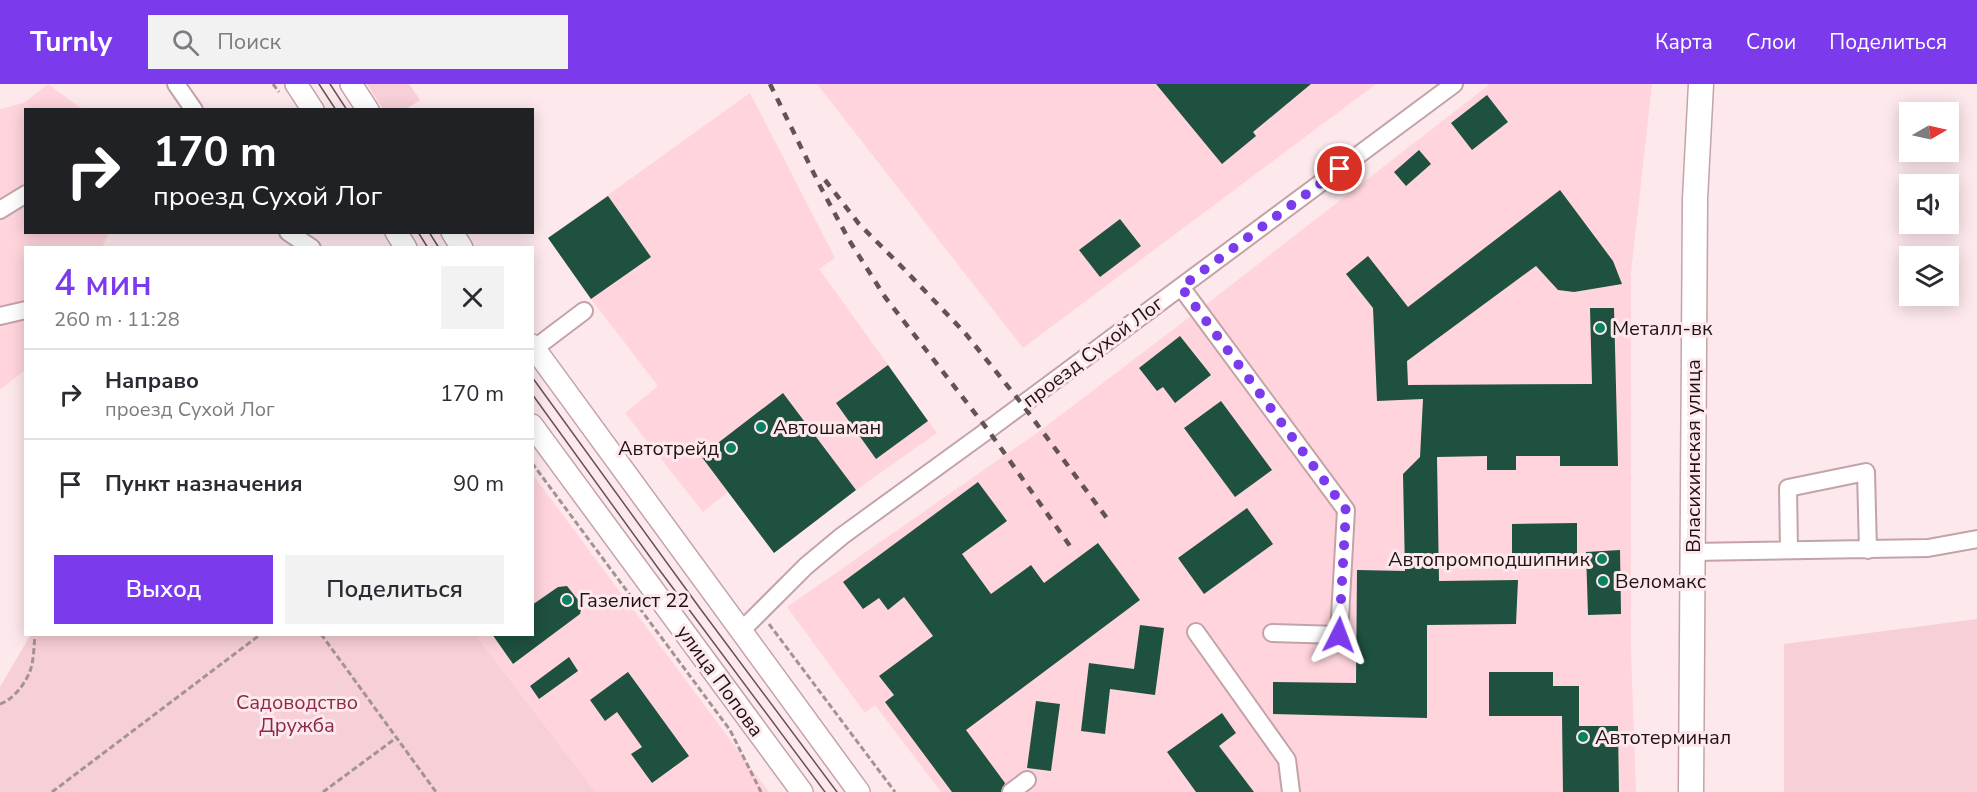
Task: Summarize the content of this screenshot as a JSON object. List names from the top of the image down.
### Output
{
  "streets": {
    "highway": ["Власихинская улица"],
    "main road": ["улица Попова"],
    "street": ["проезд Сухой Лог"]
  },
  "parks": ["Садоводство Дружба"],
  "places": [
    "Металл-вк",
    "Автошаман",
    "Автотрейд",
    "Автопромподшипник",
    "Веломакс",
    "Газелист 22",
    "Автотерминал"
  ],
  "north": "right",
  "page": {
    "header": "Turnly",
    "search": "Поиск",
    "nav": ["Карта", "Слои", "Поделиться"],
    "turn": ["170 m", "проезд Сухой Лог"],
    "heading": ["4 мин", "260 m · 11:28"],
    "list": [
      {
        "name": "Направо",
        "note": "проезд Сухой Лог",
        "value": "170 m"
      },
      {
        "name": "Пункт назначения",
        "value": "90 m"
      }
    ],
    "buttons": ["Выход", "Поделиться"]
  }
}
